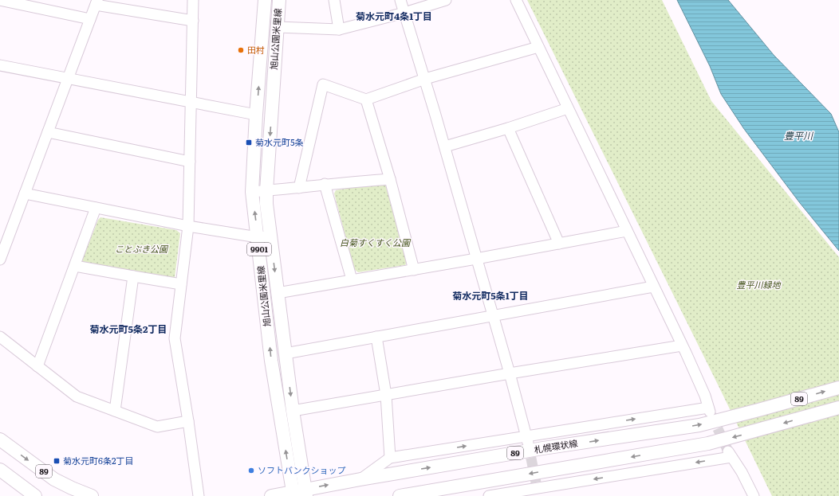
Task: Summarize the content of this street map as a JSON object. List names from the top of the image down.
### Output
{
  "streets": {
    "main road": [
      "旭山公園米里線",
      "9901",
      "89",
      "札幌環状線"
    ]
  },
  "crossings": [
    ["旭山公園米里線", "札幌環状線"]
  ],
  "districts": ["菊水元町4条1丁目", "菊水元町5条1丁目", "菊水元町5条2丁目"],
  "water": ["豊平川"],
  "parks": ["白菊すくすく公園", "ことぶき公園", "豊平川緑地"],
  "places": {
    "other": ["田村", "ソフトバンクショップ"],
    "transit": ["菊水元町5条", "菊水元町6条2丁目"]
  }
}
